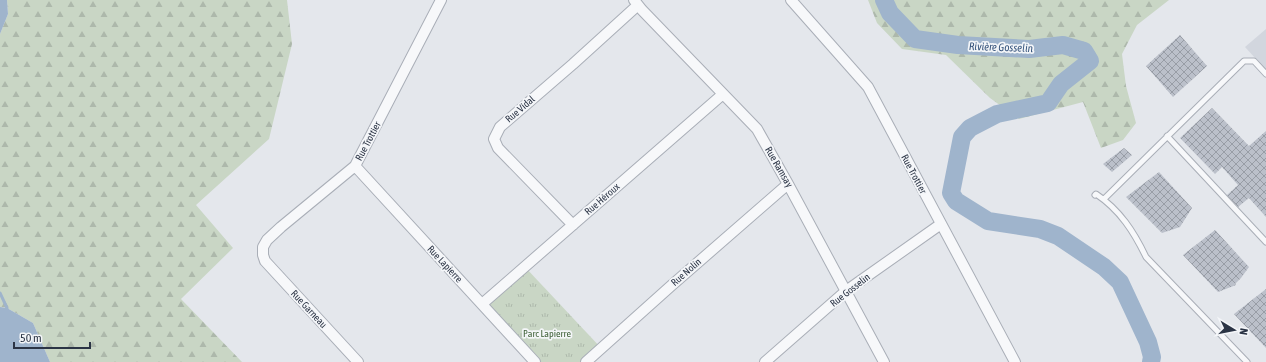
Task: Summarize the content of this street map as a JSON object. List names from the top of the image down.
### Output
{
  "streets": {
    "street": [
      "Rue Vidal",
      "Rue Trottier",
      "Rue Ramsay",
      "Rue Héroux",
      "Rue Lapierre",
      "Rue Nolin",
      "Rue Gosselin",
      "Rue Garneau"
    ]
  },
  "crossings": [
    ["Rue Vidal", "Rue Ramsay"],
    ["Rue Vidal", "Rue Héroux"],
    ["Rue Trottier", "Rue Lapierre"],
    ["Rue Trottier", "Rue Gosselin"],
    ["Rue Trottier", "Rue Garneau"],
    ["Rue Ramsay", "Rue Héroux"],
    ["Rue Ramsay", "Rue Nolin"],
    ["Rue Ramsay", "Rue Gosselin"],
    ["Rue Héroux", "Rue Lapierre"]
  ],
  "water": ["Rivière Gosselin"],
  "parks": ["Parc Lapierre"],
  "scale_bar": "50 m",
  "north": "right"
}
